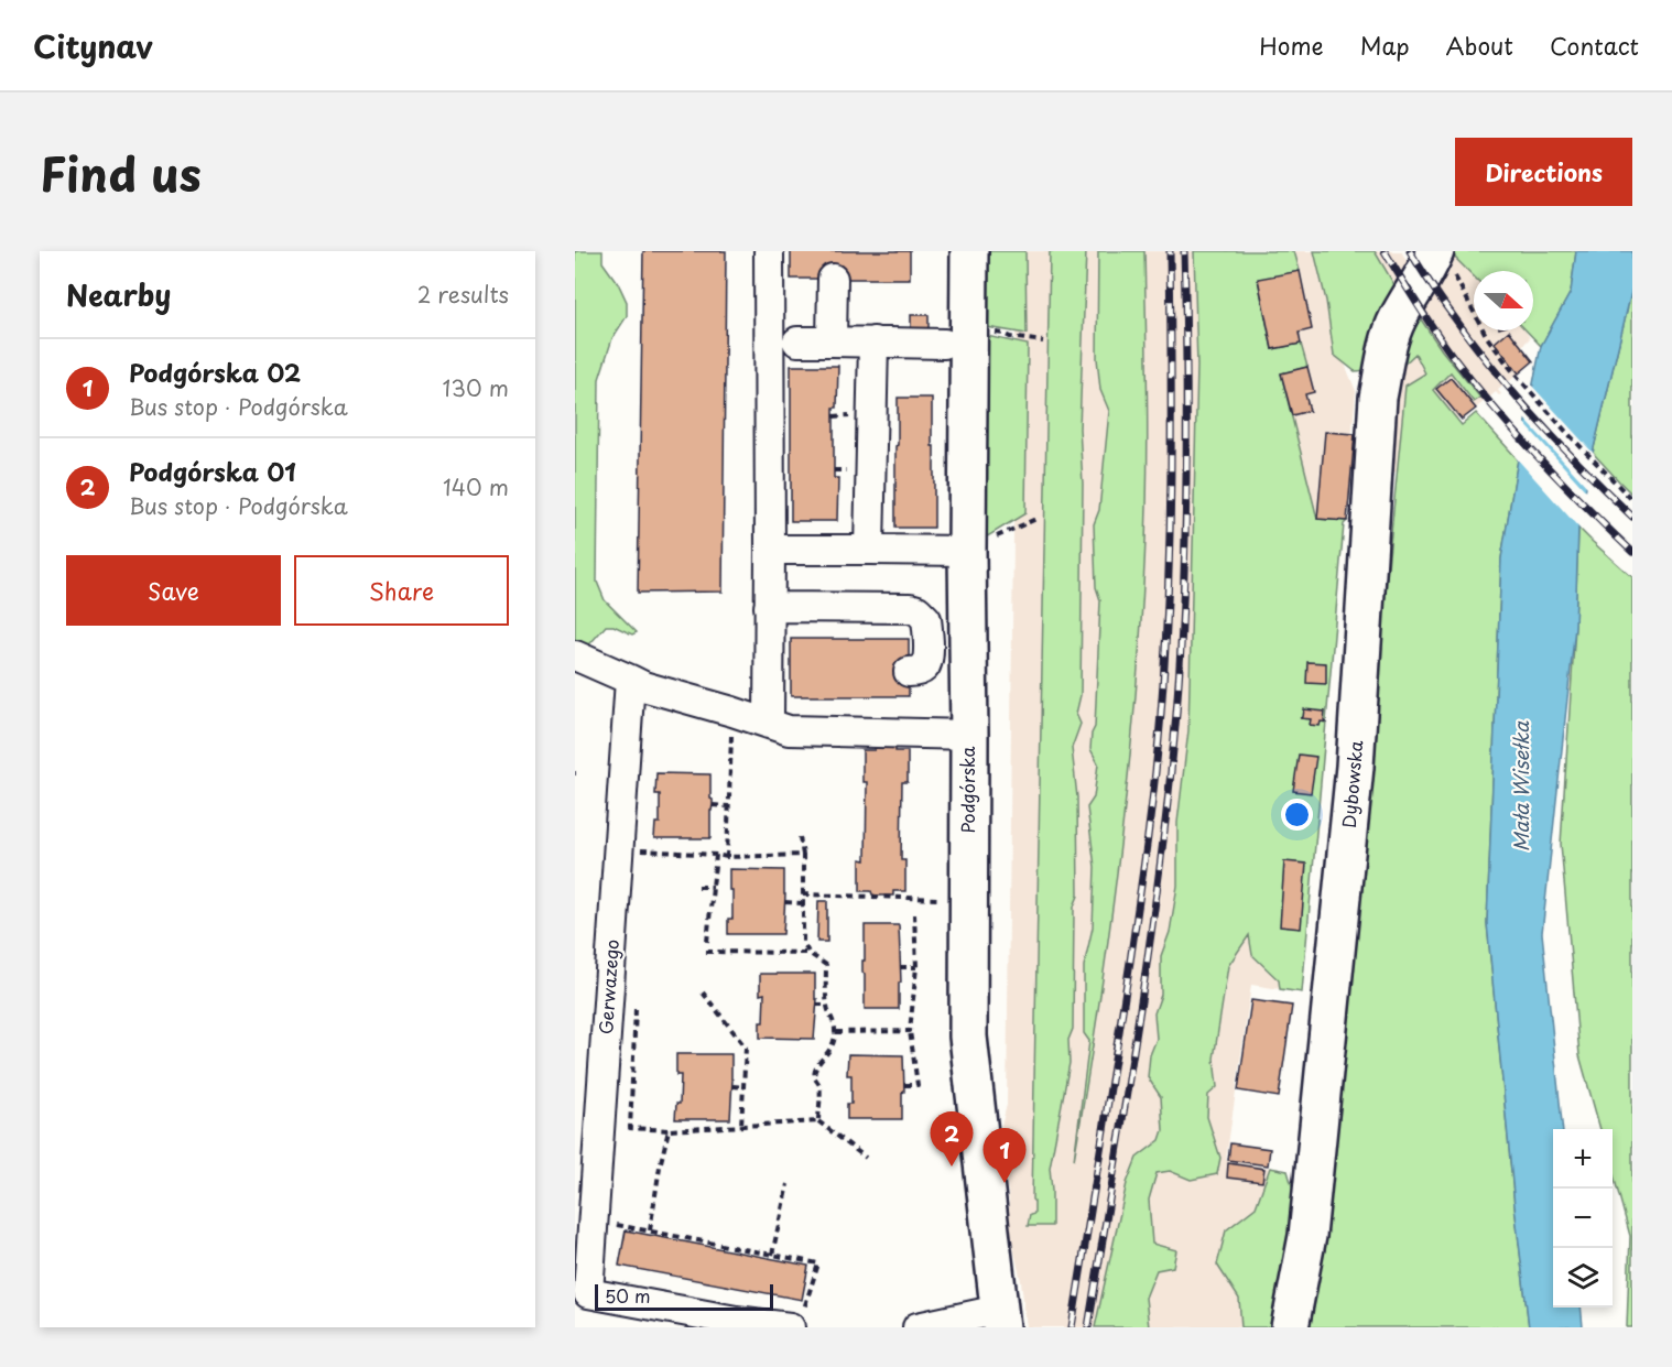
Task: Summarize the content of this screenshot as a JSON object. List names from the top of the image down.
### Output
{
  "streets": {
    "street": ["Dybowska", "Podgórska", "Gerwazego"]
  },
  "water": ["Mała Wisełka"],
  "scale_bar": "50 m",
  "north": "right",
  "page": {
    "header": "Citynav",
    "nav": [
      "Home",
      "Map",
      "About",
      "Contact"
    ],
    "title": "Find us",
    "buttons": [
      "Directions",
      ["Save", "Share"]
    ],
    "heading": ["Nearby", "2 results"],
    "list": [
      {
        "mark": "1",
        "name": "Podgórska 02",
        "note": "Bus stop · Podgórska",
        "value": "130 m"
      },
      {
        "mark": "2",
        "name": "Podgórska 01",
        "note": "Bus stop · Podgórska",
        "value": "140 m"
      }
    ],
    "pins": ["2", "1"],
    "map_buttons": ["+", "−"],
    "scale": "50 m"
  }
}
